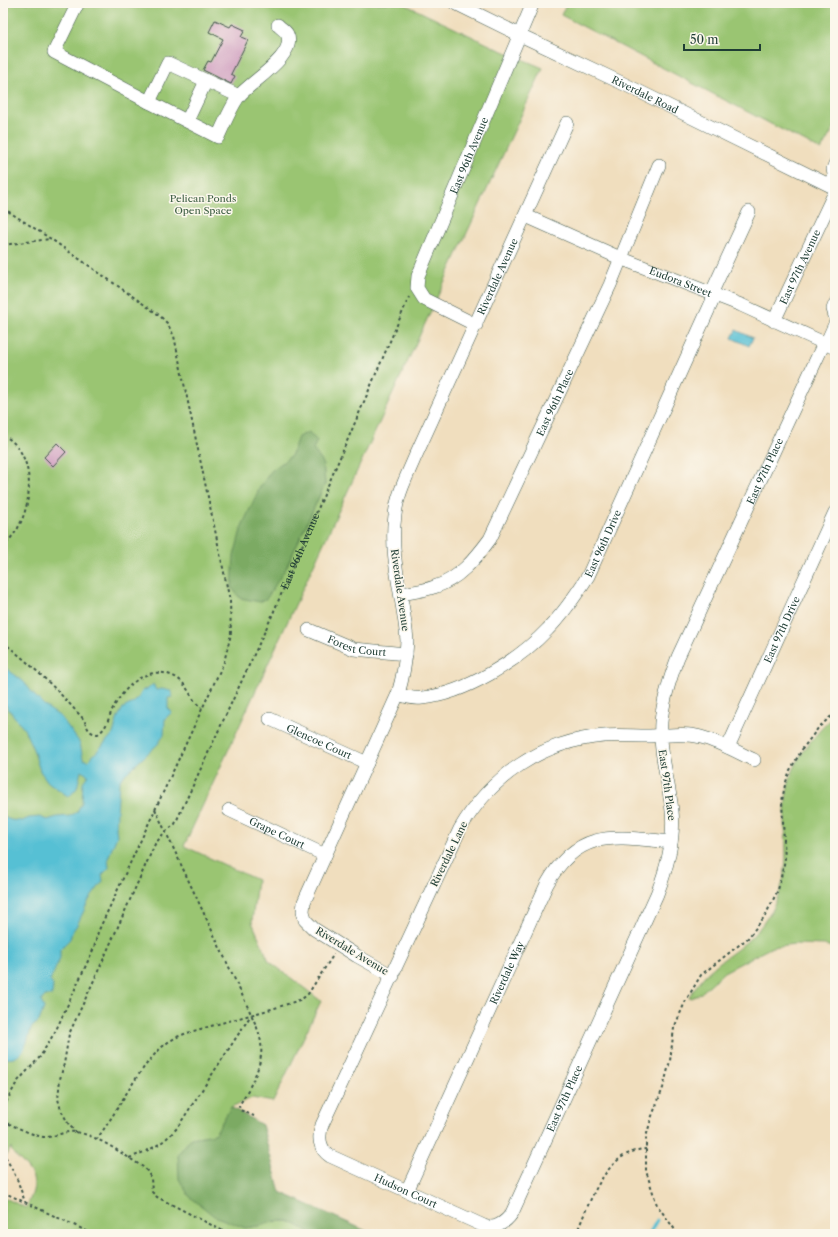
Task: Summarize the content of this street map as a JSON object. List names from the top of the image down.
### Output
{
  "streets": {
    "street": [
      "Riverdale Road",
      "East 96th Avenue",
      "East 97th Avenue",
      "Riverdale Avenue",
      "Eudora Street",
      "East 96th Place",
      "East 97th Place",
      "East 96th Drive",
      "East 97th Drive",
      "Forest Court",
      "Glencoe Court",
      "Grape Court",
      "Riverdale Lane",
      "Riverdale Way",
      "Hudson Court"
    ]
  },
  "crossings": [
    ["Riverdale Road", "East 96th Avenue"],
    ["East 97th Avenue", "Eudora Street"],
    ["Riverdale Avenue", "Eudora Street"],
    ["Riverdale Avenue", "East 96th Place"],
    ["Riverdale Avenue", "East 96th Drive"],
    ["Riverdale Avenue", "Forest Court"],
    ["Riverdale Avenue", "Glencoe Court"],
    ["Riverdale Avenue", "Grape Court"],
    ["Riverdale Avenue", "Riverdale Lane"],
    ["Eudora Street", "East 96th Place"],
    ["Eudora Street", "East 97th Place"],
    ["Eudora Street", "East 96th Drive"],
    ["East 97th Place", "Riverdale Lane"],
    ["East 97th Place", "Riverdale Way"],
    ["East 97th Place", "Hudson Court"],
    ["East 97th Drive", "Riverdale Lane"],
    ["Riverdale Lane", "Hudson Court"],
    ["Riverdale Way", "Hudson Court"]
  ],
  "parks": ["Pelican Ponds Open Space"],
  "scale_bar": "50 m"
}
